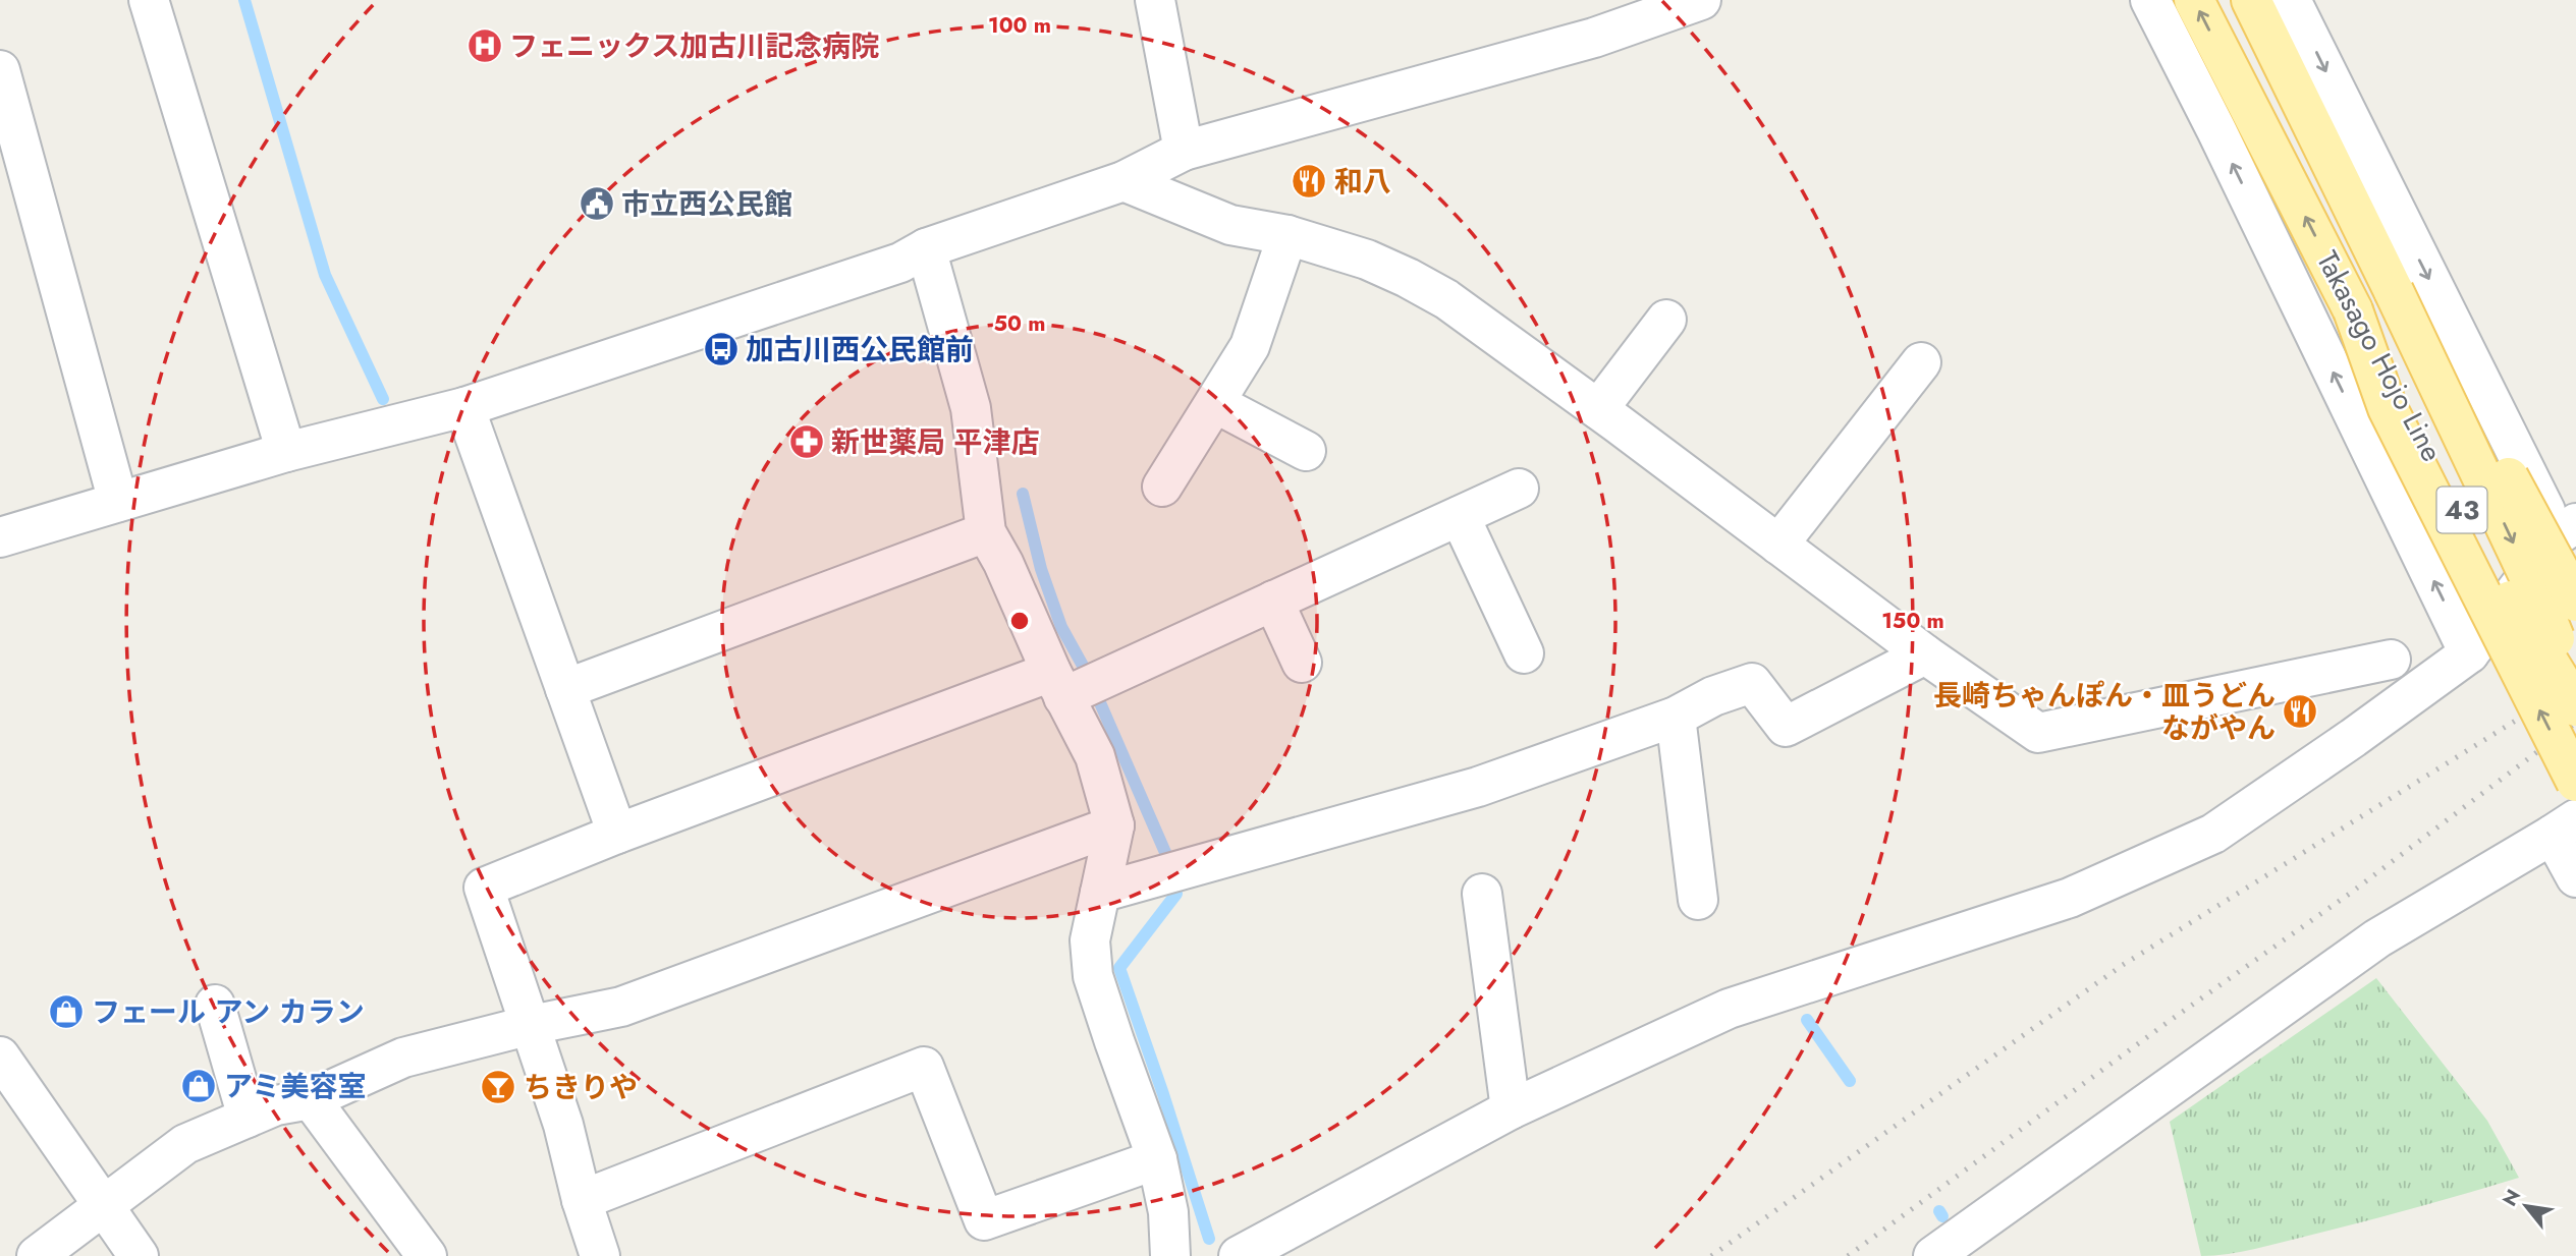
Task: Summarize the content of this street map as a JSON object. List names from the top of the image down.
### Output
{
  "streets": {
    "main road": ["Takasago Hojo Line", "43"]
  },
  "places": {
    "hospital": ["フェニックス加古川記念病院"],
    "restaurant": ["和八", "長崎ちゃんぽん・皿うどん ながやん"],
    "public building": ["市立西公民館"],
    "bus stop": ["加古川西公民館前"],
    "pharmacy": ["新世薬局 平津店"],
    "shop": ["フェール アン カラン", "アミ美容室"],
    "bar": ["ちきりや"]
  },
  "north": "top left",
  "rings": ["100 m", "50 m", "150 m"]
}
